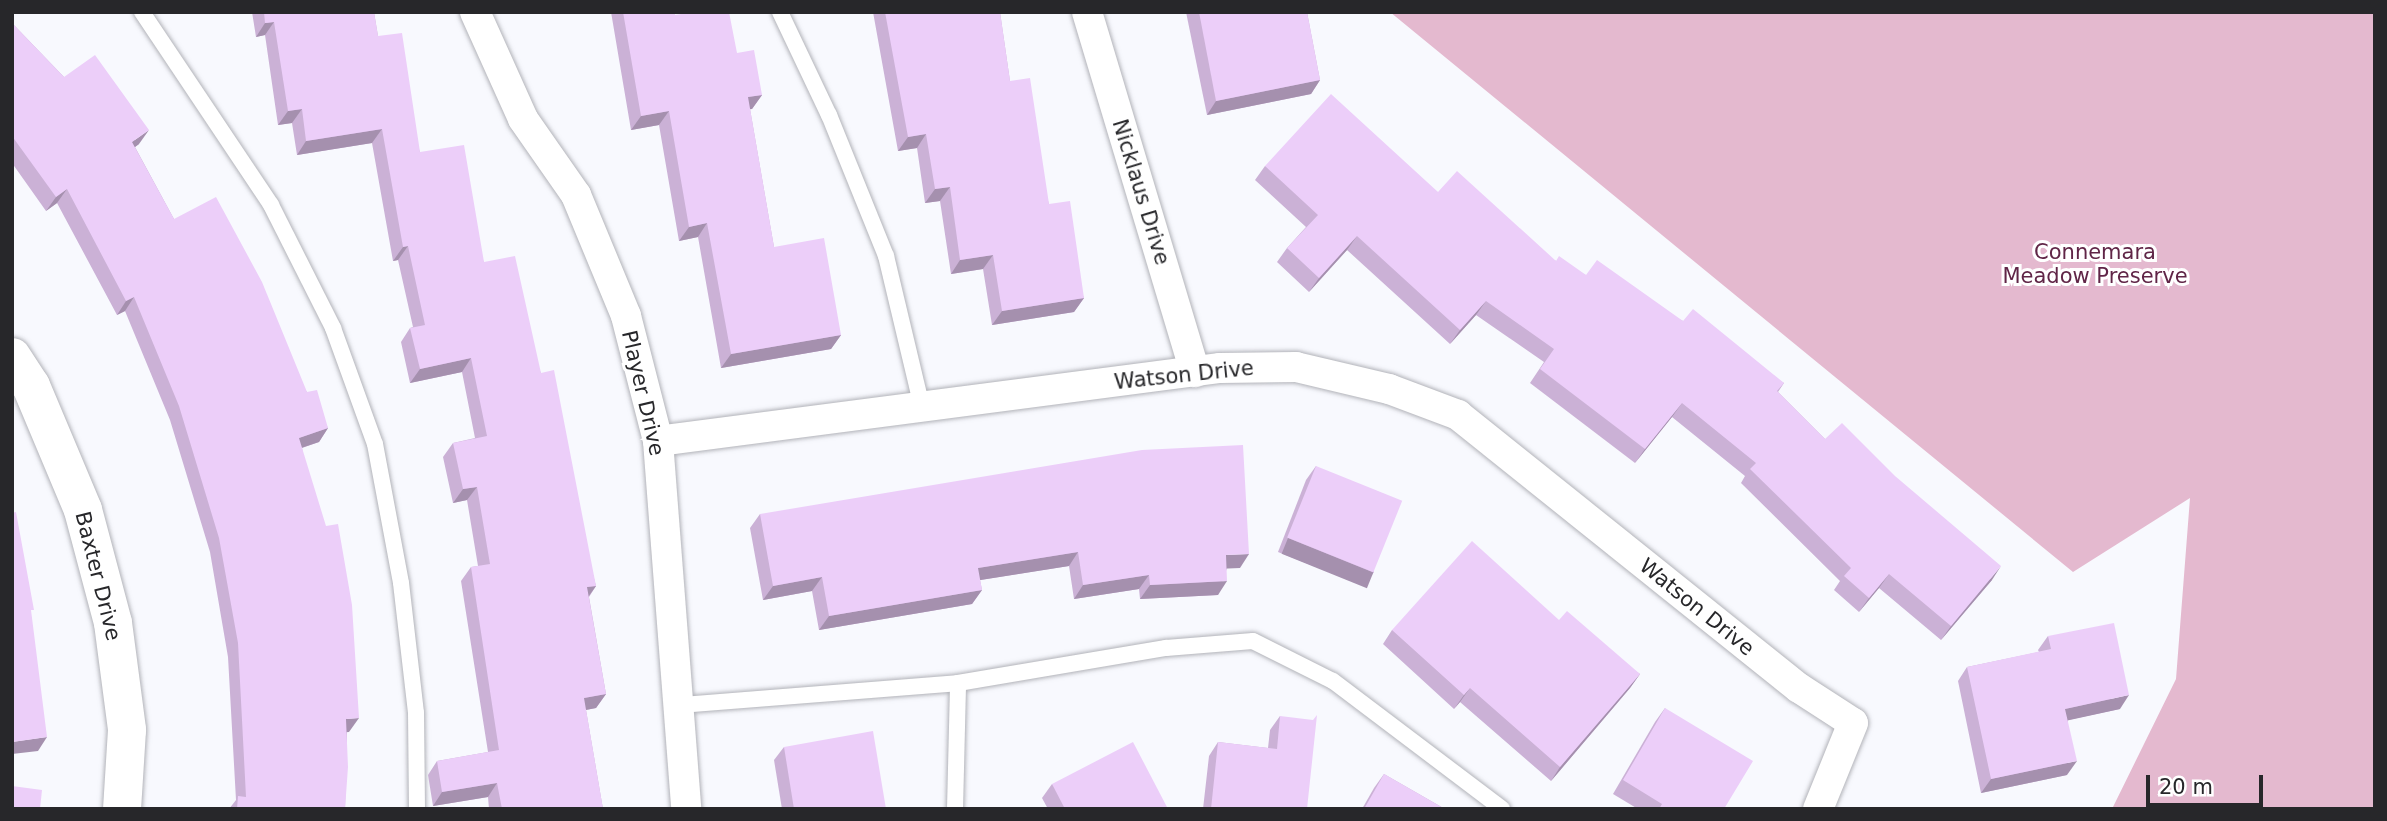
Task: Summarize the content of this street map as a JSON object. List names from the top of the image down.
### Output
{
  "streets": {
    "street": [
      "Nicklaus Drive",
      "Watson Drive",
      "Player Drive",
      "Baxter Drive"
    ]
  },
  "crossings": [
    ["Nicklaus Drive", "Watson Drive"],
    ["Watson Drive", "Player Drive"]
  ],
  "parks": ["Connemara Meadow Preserve"],
  "scale_bar": "20 m"
}
